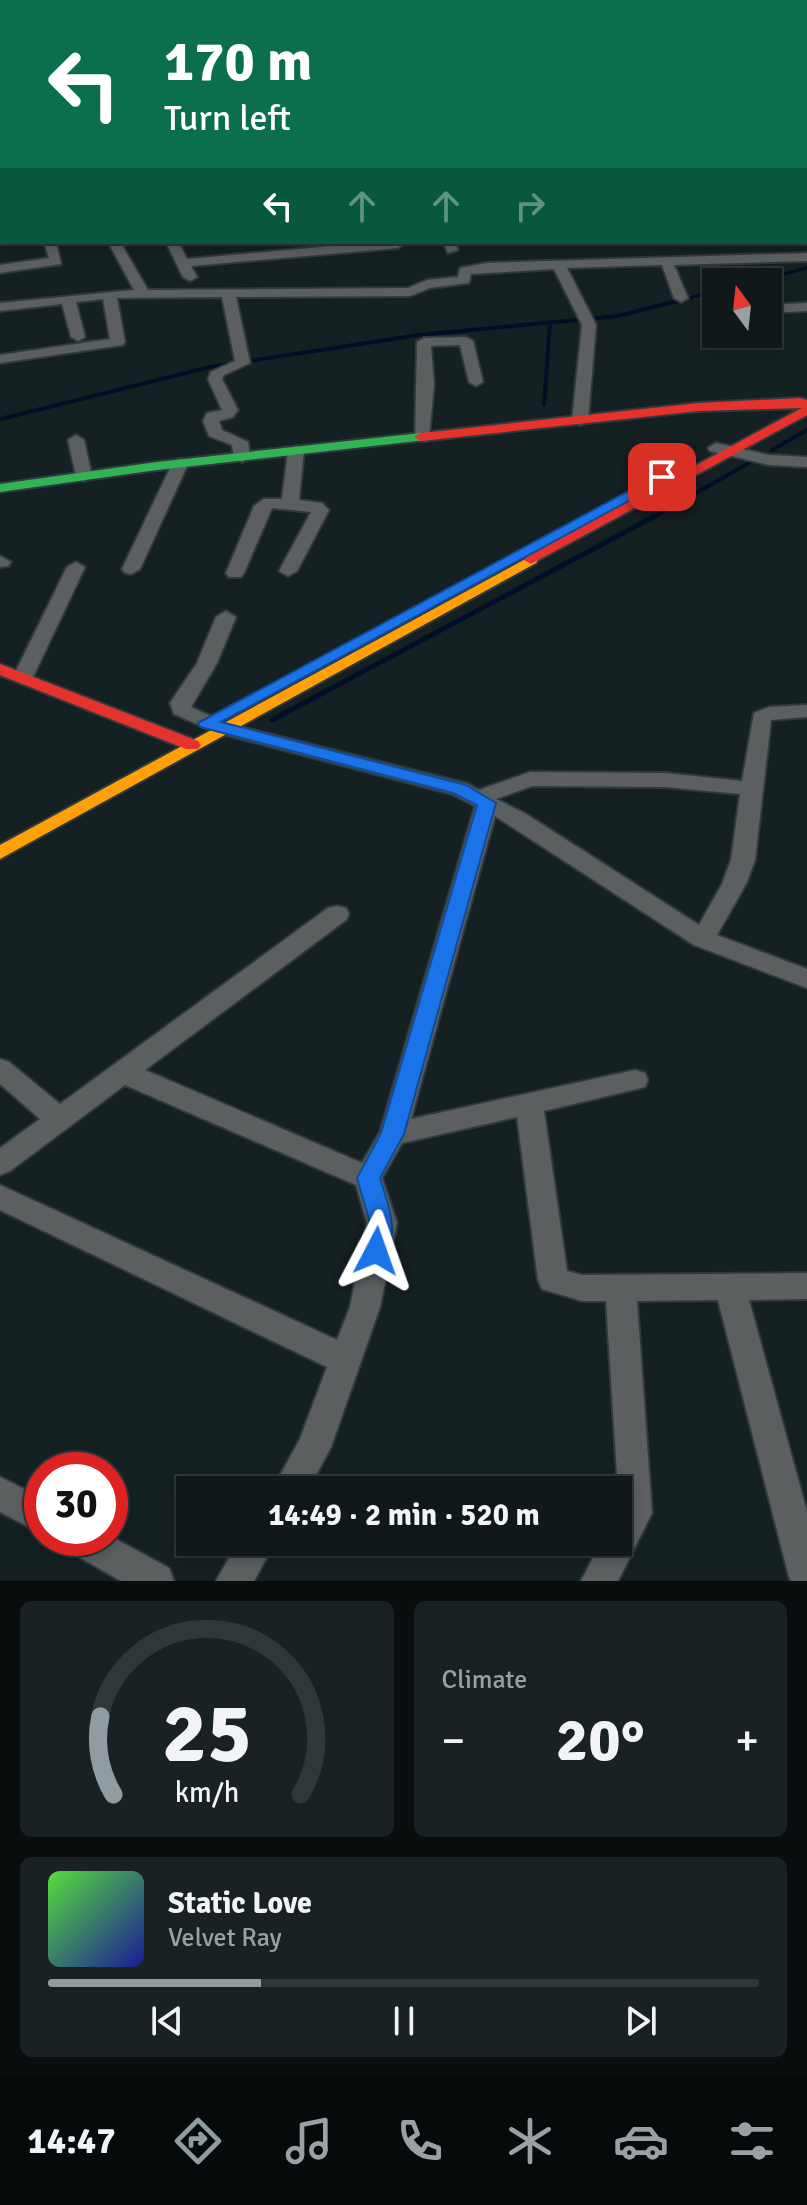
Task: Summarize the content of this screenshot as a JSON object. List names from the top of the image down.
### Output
{
  "north": "top",
  "page": {
    "turn": ["170 m", "Turn left"],
    "limit": "30",
    "trip": "14:49 · 2 min · 520 m",
    "tile": "Climate",
    "heat": ["−", "20°", "+"],
    "song": ["Static Love", "Velvet Ray"],
    "tabs": "14:47",
    "gauge": ["25", "km/h"]
  }
}
